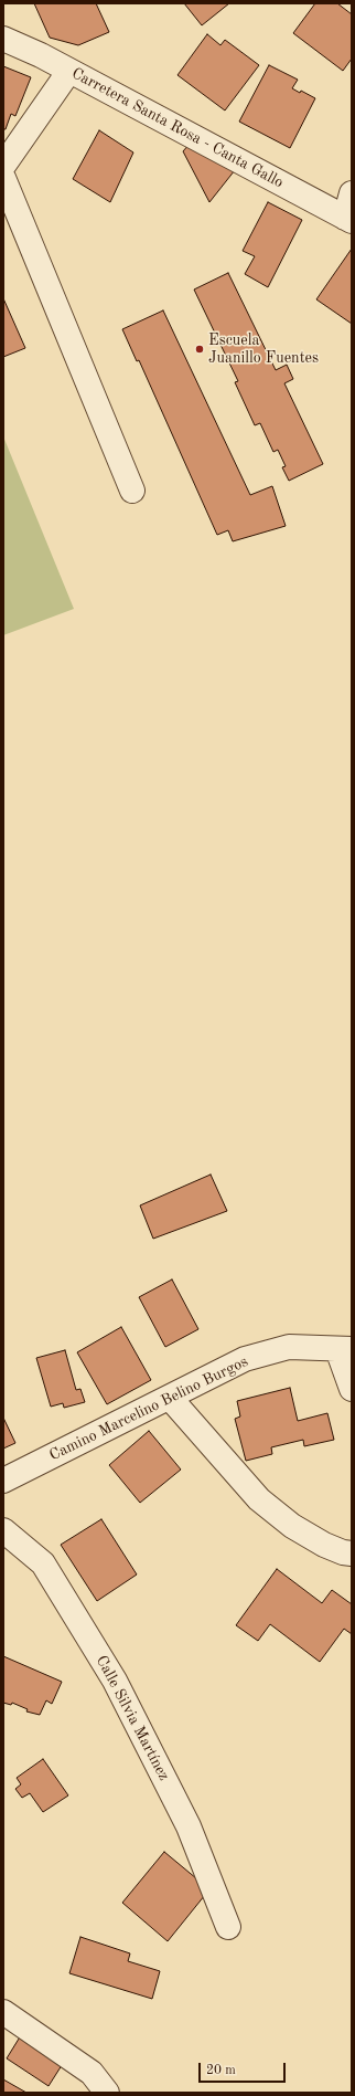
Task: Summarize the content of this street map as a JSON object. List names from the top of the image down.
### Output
{
  "streets": {
    "street": ["Carretera Santa Rosa - Canta Gallo", "Camino Marcelino Belino Burgos", "Calle Silvia Martínez"]
  },
  "places": ["Escuela Juanillo Fuentes"],
  "scale_bar": "20 m"
}
